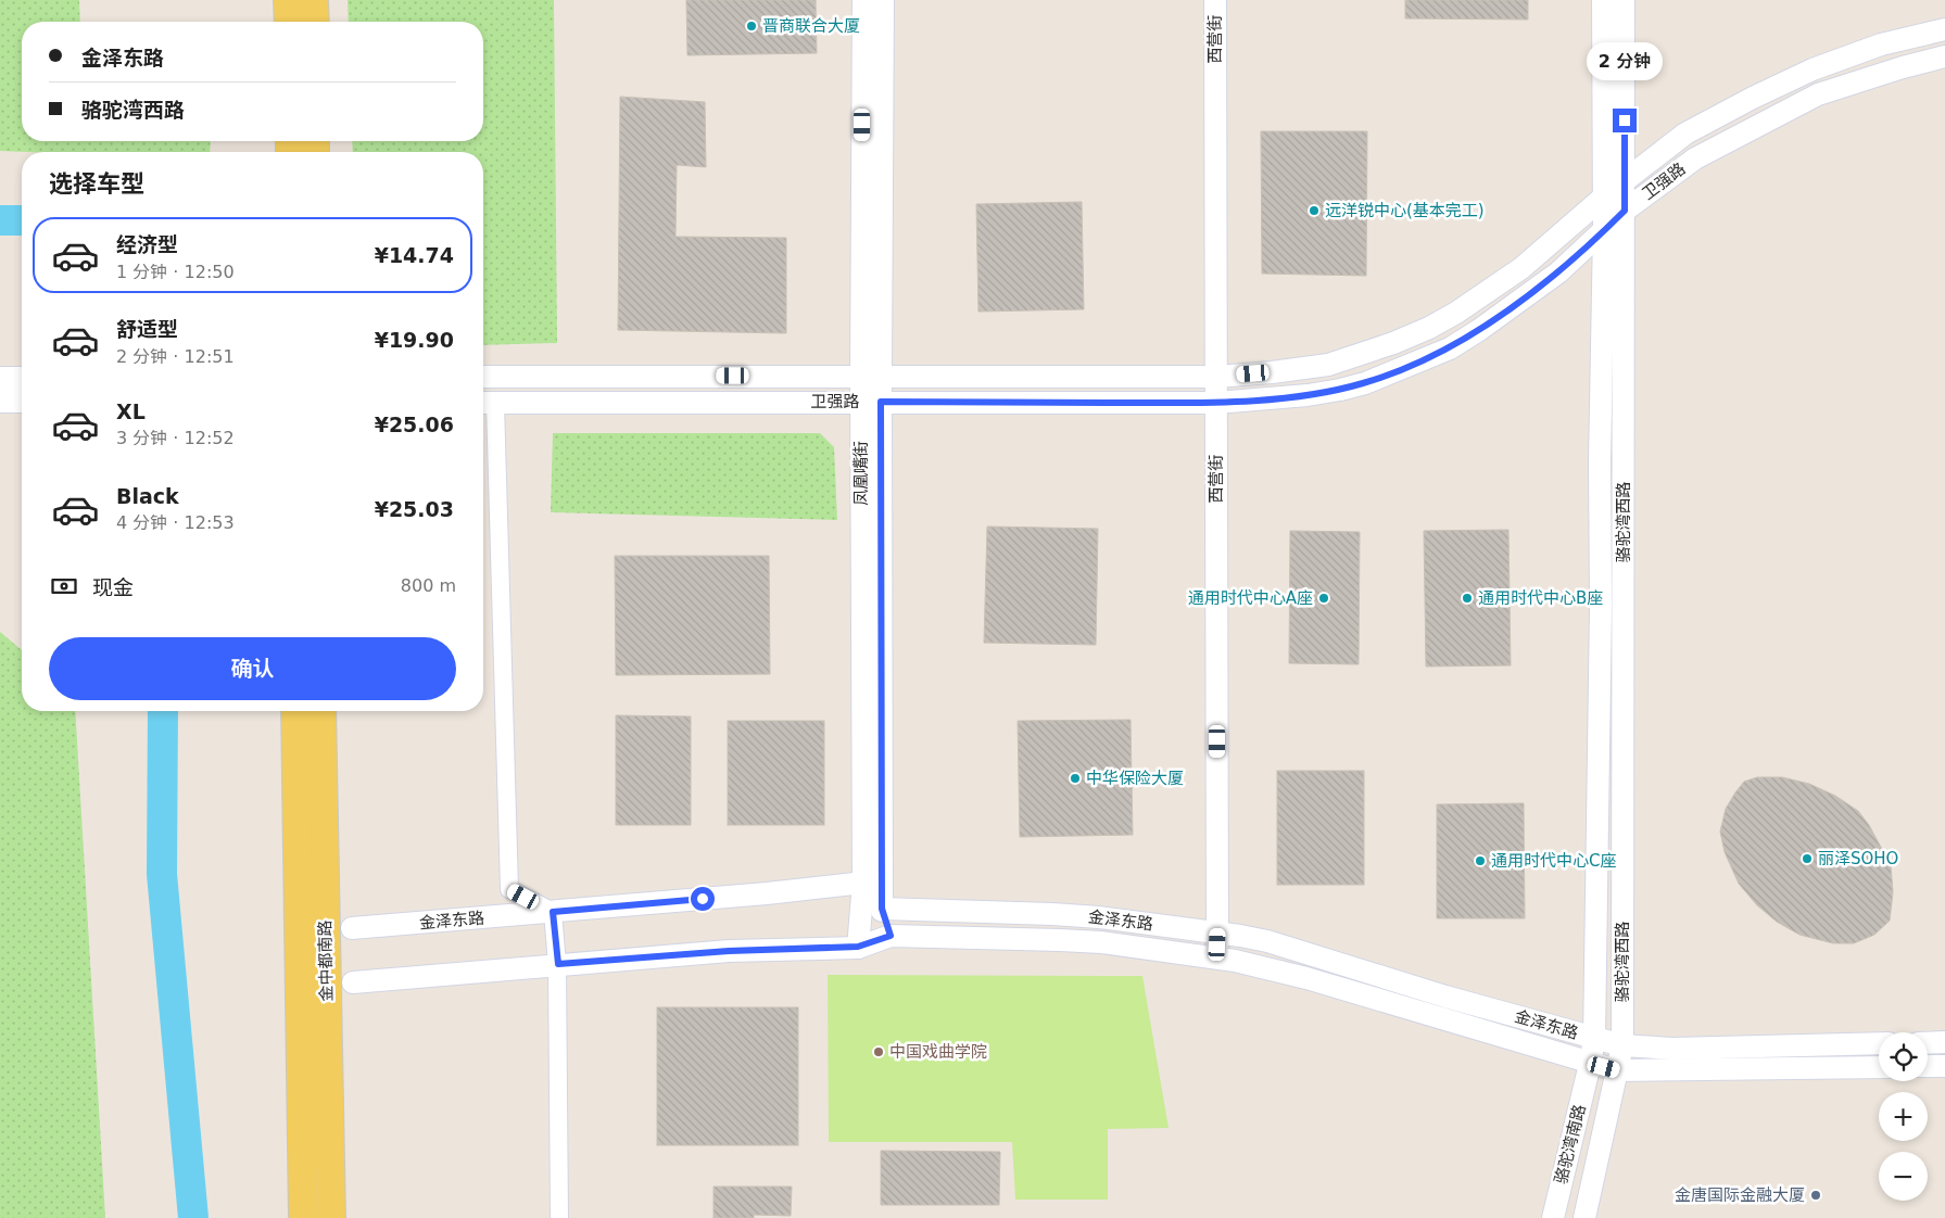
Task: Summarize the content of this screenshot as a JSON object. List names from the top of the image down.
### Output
{
  "streets": {
    "main road": ["金中都南路"],
    "street": [
      "西营街",
      "卫强路",
      "凤凰嘴街",
      "骆驼湾西路",
      "金泽东路",
      "骆驼湾南路"
    ]
  },
  "crossings": [
    ["西营街", "卫强路"],
    ["西营街", "金泽东路"],
    ["卫强路", "凤凰嘴街"],
    ["卫强路", "骆驼湾西路"],
    ["凤凰嘴街", "金泽东路"],
    ["骆驼湾西路", "金泽东路"],
    ["骆驼湾西路", "骆驼湾南路"],
    ["金泽东路", "骆驼湾南路"]
  ],
  "places": [
    "晋商联合大厦",
    "远洋锐中心(基本完工)",
    "通用时代中心A座",
    "通用时代中心B座",
    "中华保险大厦",
    "丽泽SOHO",
    "通用时代中心C座",
    "中国戏曲学院",
    "金唐国际金融大厦"
  ],
  "page": {
    "banner": ["金泽东路", "骆驼湾西路"],
    "bubble": "2 分钟",
    "heading": "选择车型",
    "list": [
      {
        "name": "经济型",
        "note": "1 分钟 · 12:50",
        "value": "¥14.74"
      },
      {
        "name": "舒适型",
        "note": "2 分钟 · 12:51",
        "value": "¥19.90"
      },
      {
        "name": "XL",
        "note": "3 分钟 · 12:52",
        "value": "¥25.06"
      },
      {
        "name": "Black",
        "note": "4 分钟 · 12:53",
        "value": "¥25.03"
      }
    ],
    "pay": ["现金", "800 m"],
    "buttons": "确认",
    "map_buttons": ["+", "−"]
  }
}
